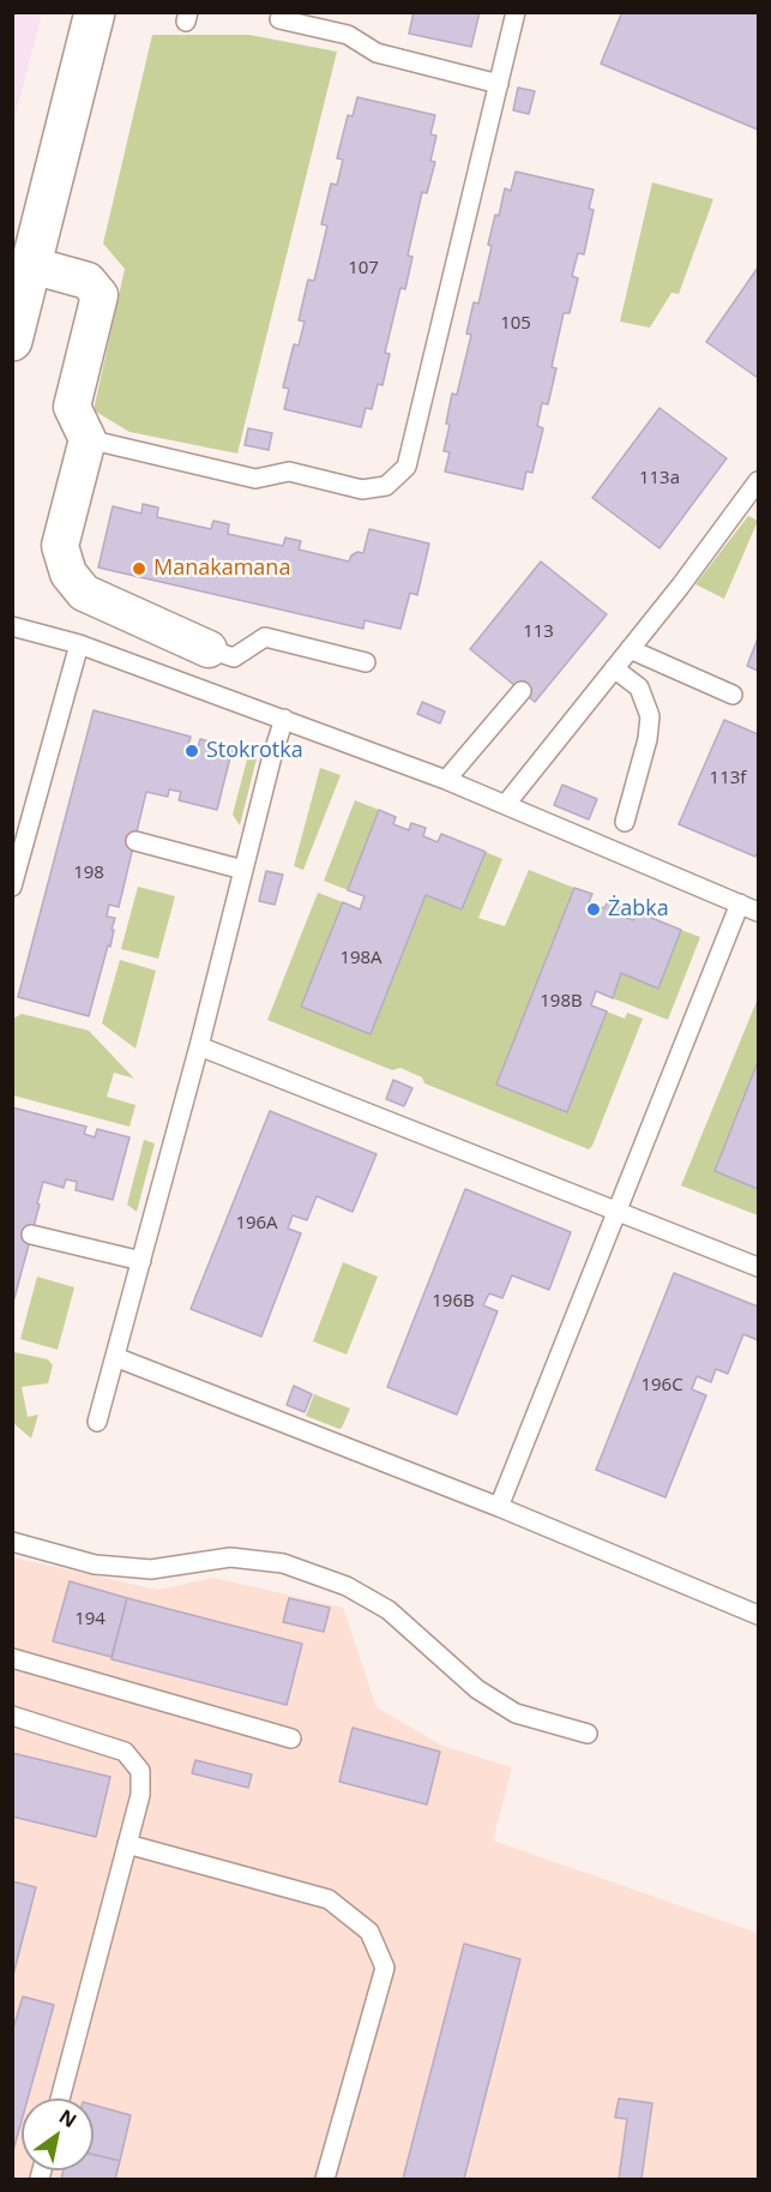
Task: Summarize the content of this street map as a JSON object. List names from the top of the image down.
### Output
{
  "places": ["Manakamana", "Stokrotka", "Żabka"],
  "house_numbers": [
    "107",
    "105",
    "113a",
    "113",
    "113f",
    "198",
    "198A",
    "198B",
    "196A",
    "196B",
    "196C",
    "194"
  ],
  "north": "top right"
}
